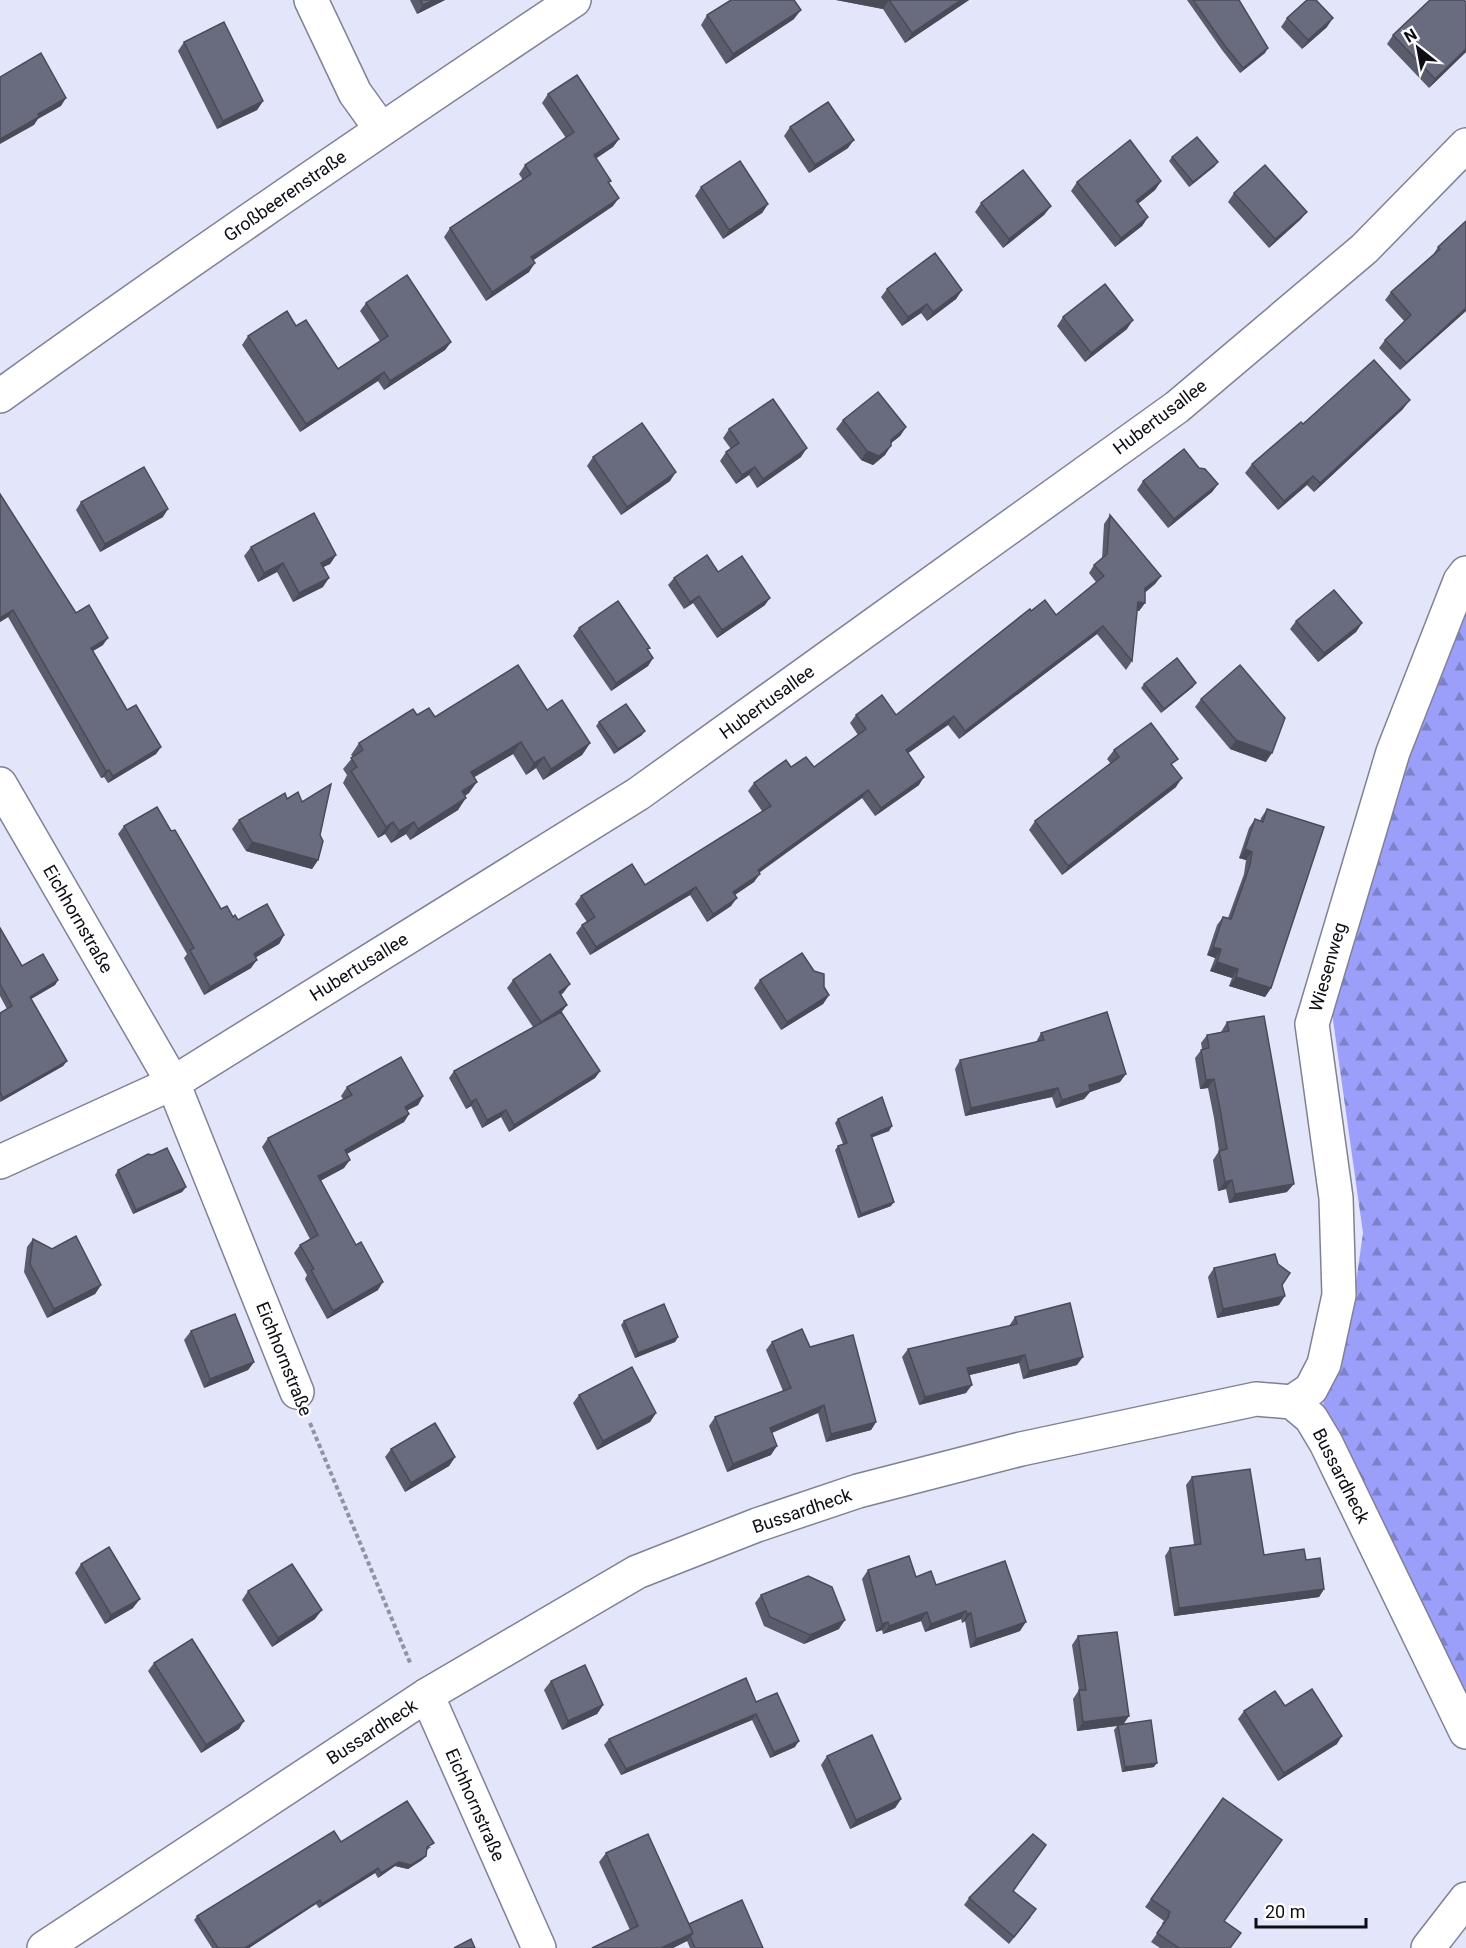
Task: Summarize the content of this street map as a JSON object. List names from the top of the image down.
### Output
{
  "streets": {
    "street": [
      "Großbeerenstraße",
      "Hubertusallee",
      "Eichhornstraße",
      "Wiesenweg",
      "Bussardheck"
    ]
  },
  "crossings": [
    ["Hubertusallee", "Eichhornstraße"],
    ["Eichhornstraße", "Bussardheck"],
    ["Wiesenweg", "Bussardheck"]
  ],
  "scale_bar": "20 m",
  "north": "top left"
}
